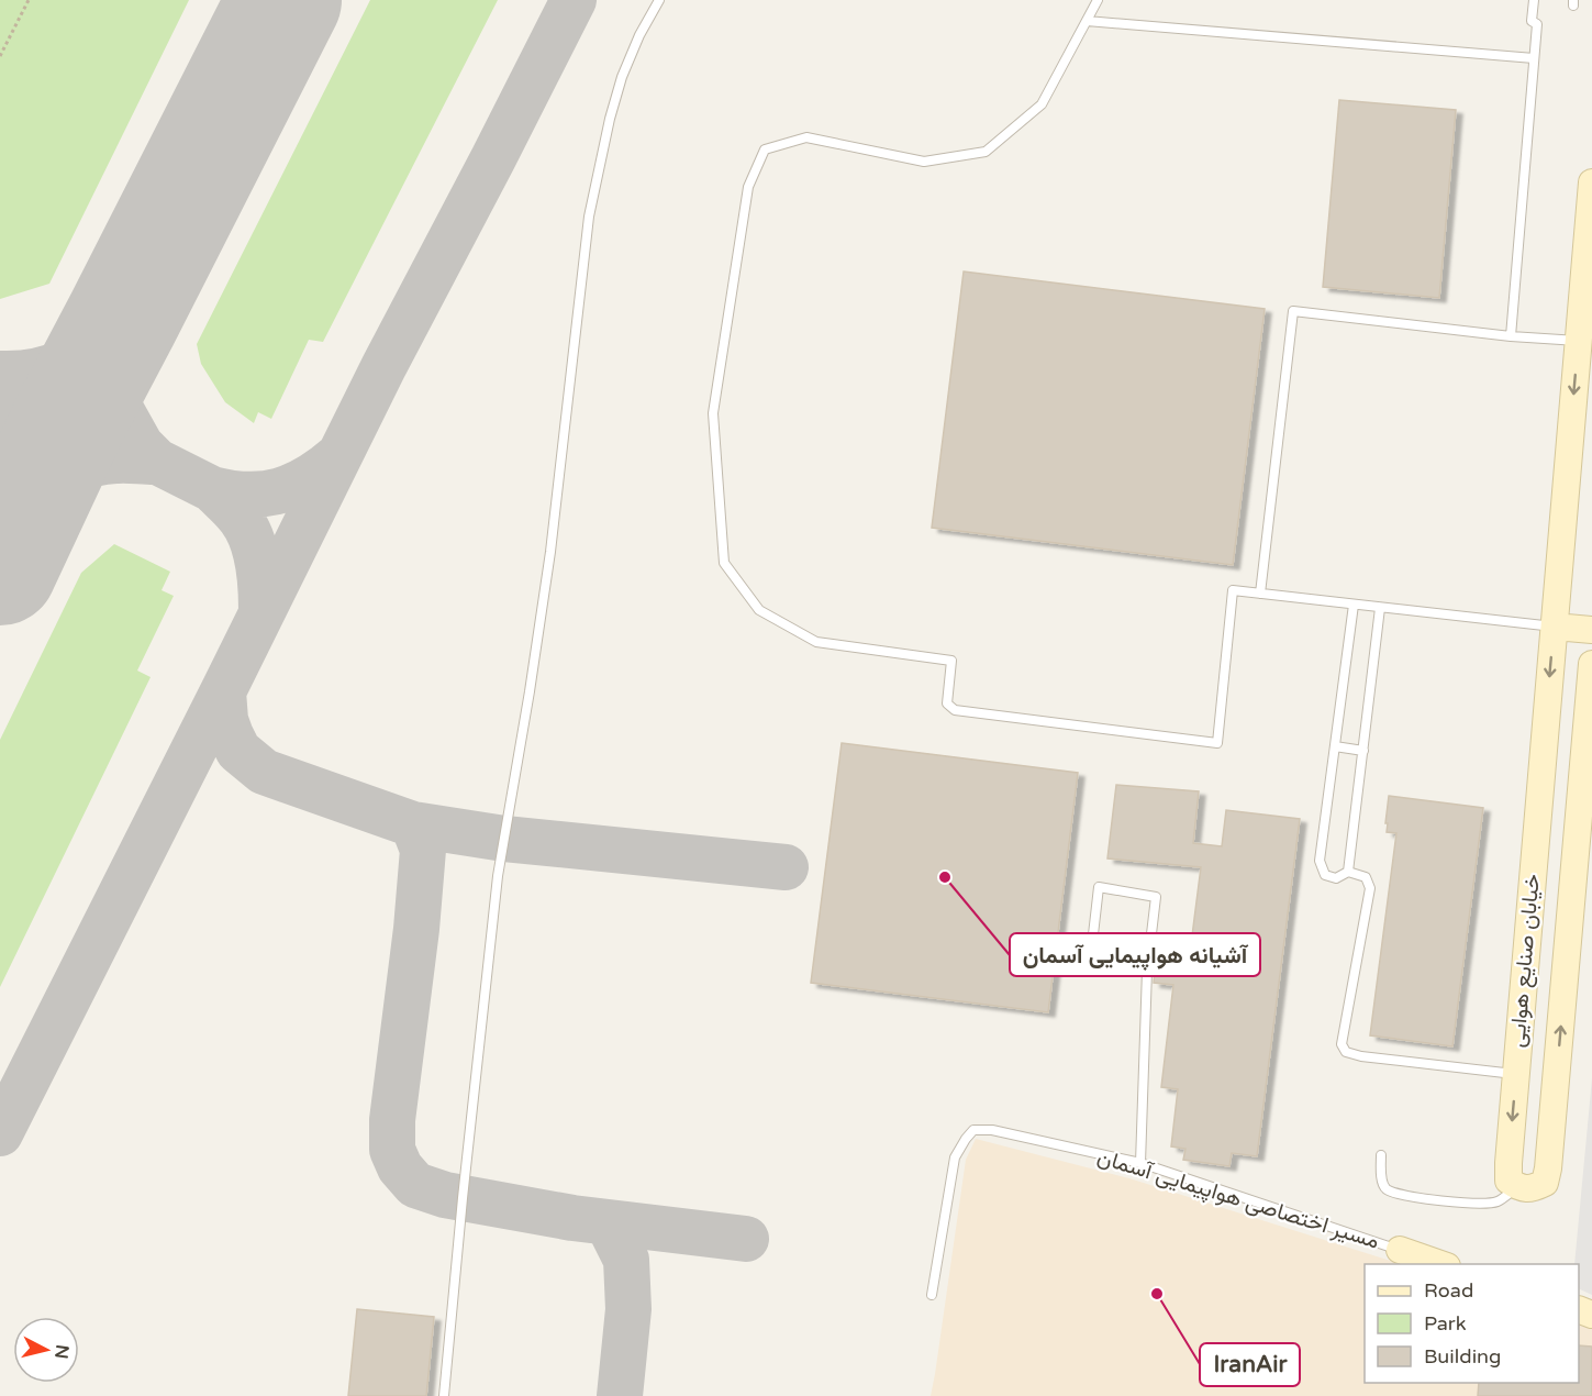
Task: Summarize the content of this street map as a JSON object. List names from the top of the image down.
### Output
{
  "streets": {
    "street": ["خیابان صنایع هوایی"],
    "lane": ["مسیر اختصاصی هواپیمایی آسمان"]
  },
  "places": ["آشیانه هواپیمایی آسمان", "IranAir"],
  "legend": ["Road", "Park", "Building"],
  "north": "right"
}
